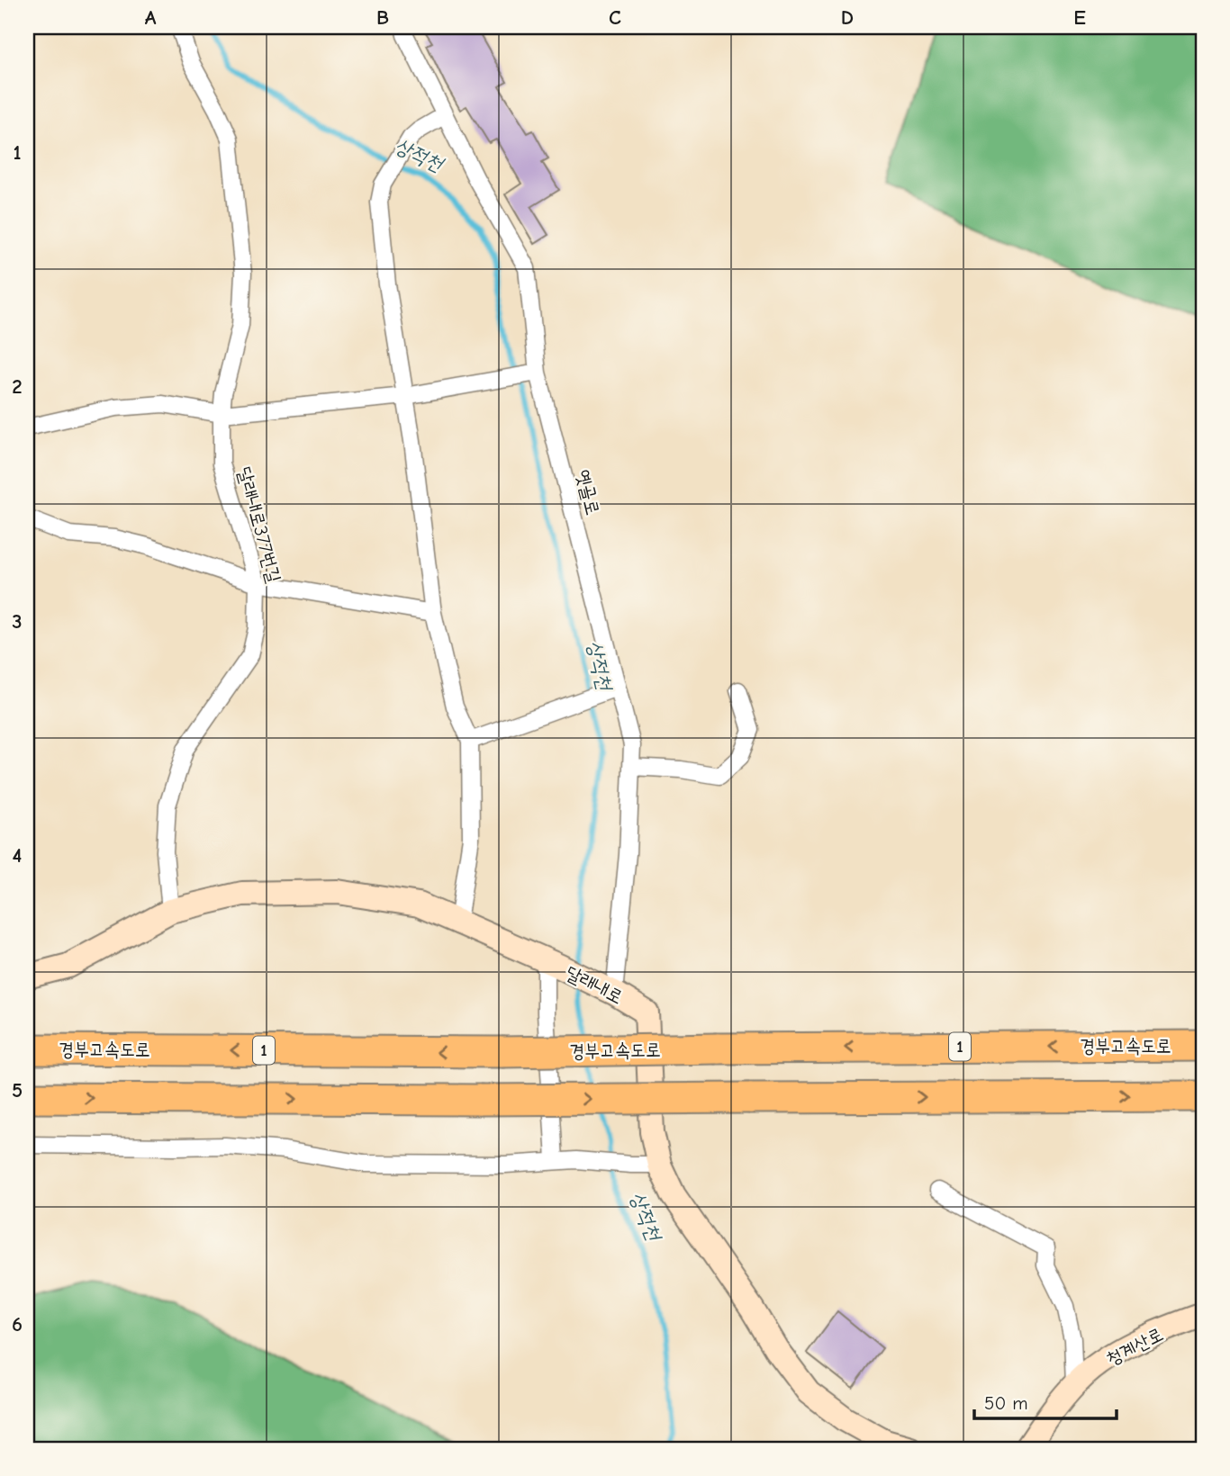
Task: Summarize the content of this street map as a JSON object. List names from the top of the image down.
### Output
{
  "streets": {
    "highway": ["경부고속도로", "1"],
    "street": [
      "옛골로",
      "달래내로377번길",
      "달래내로",
      "청계산로"
    ]
  },
  "crossings": [
    ["옛골로", "달래내로"],
    ["달래내로377번길", "달래내로"]
  ],
  "water": ["상적천"],
  "scale_bar": "50 m",
  "grid": {
    "columns": [
      "A",
      "B",
      "C",
      "D",
      "E"
    ],
    "rows": [
      "1",
      "2",
      "3",
      "4",
      "5",
      "6"
    ]
  }
}
